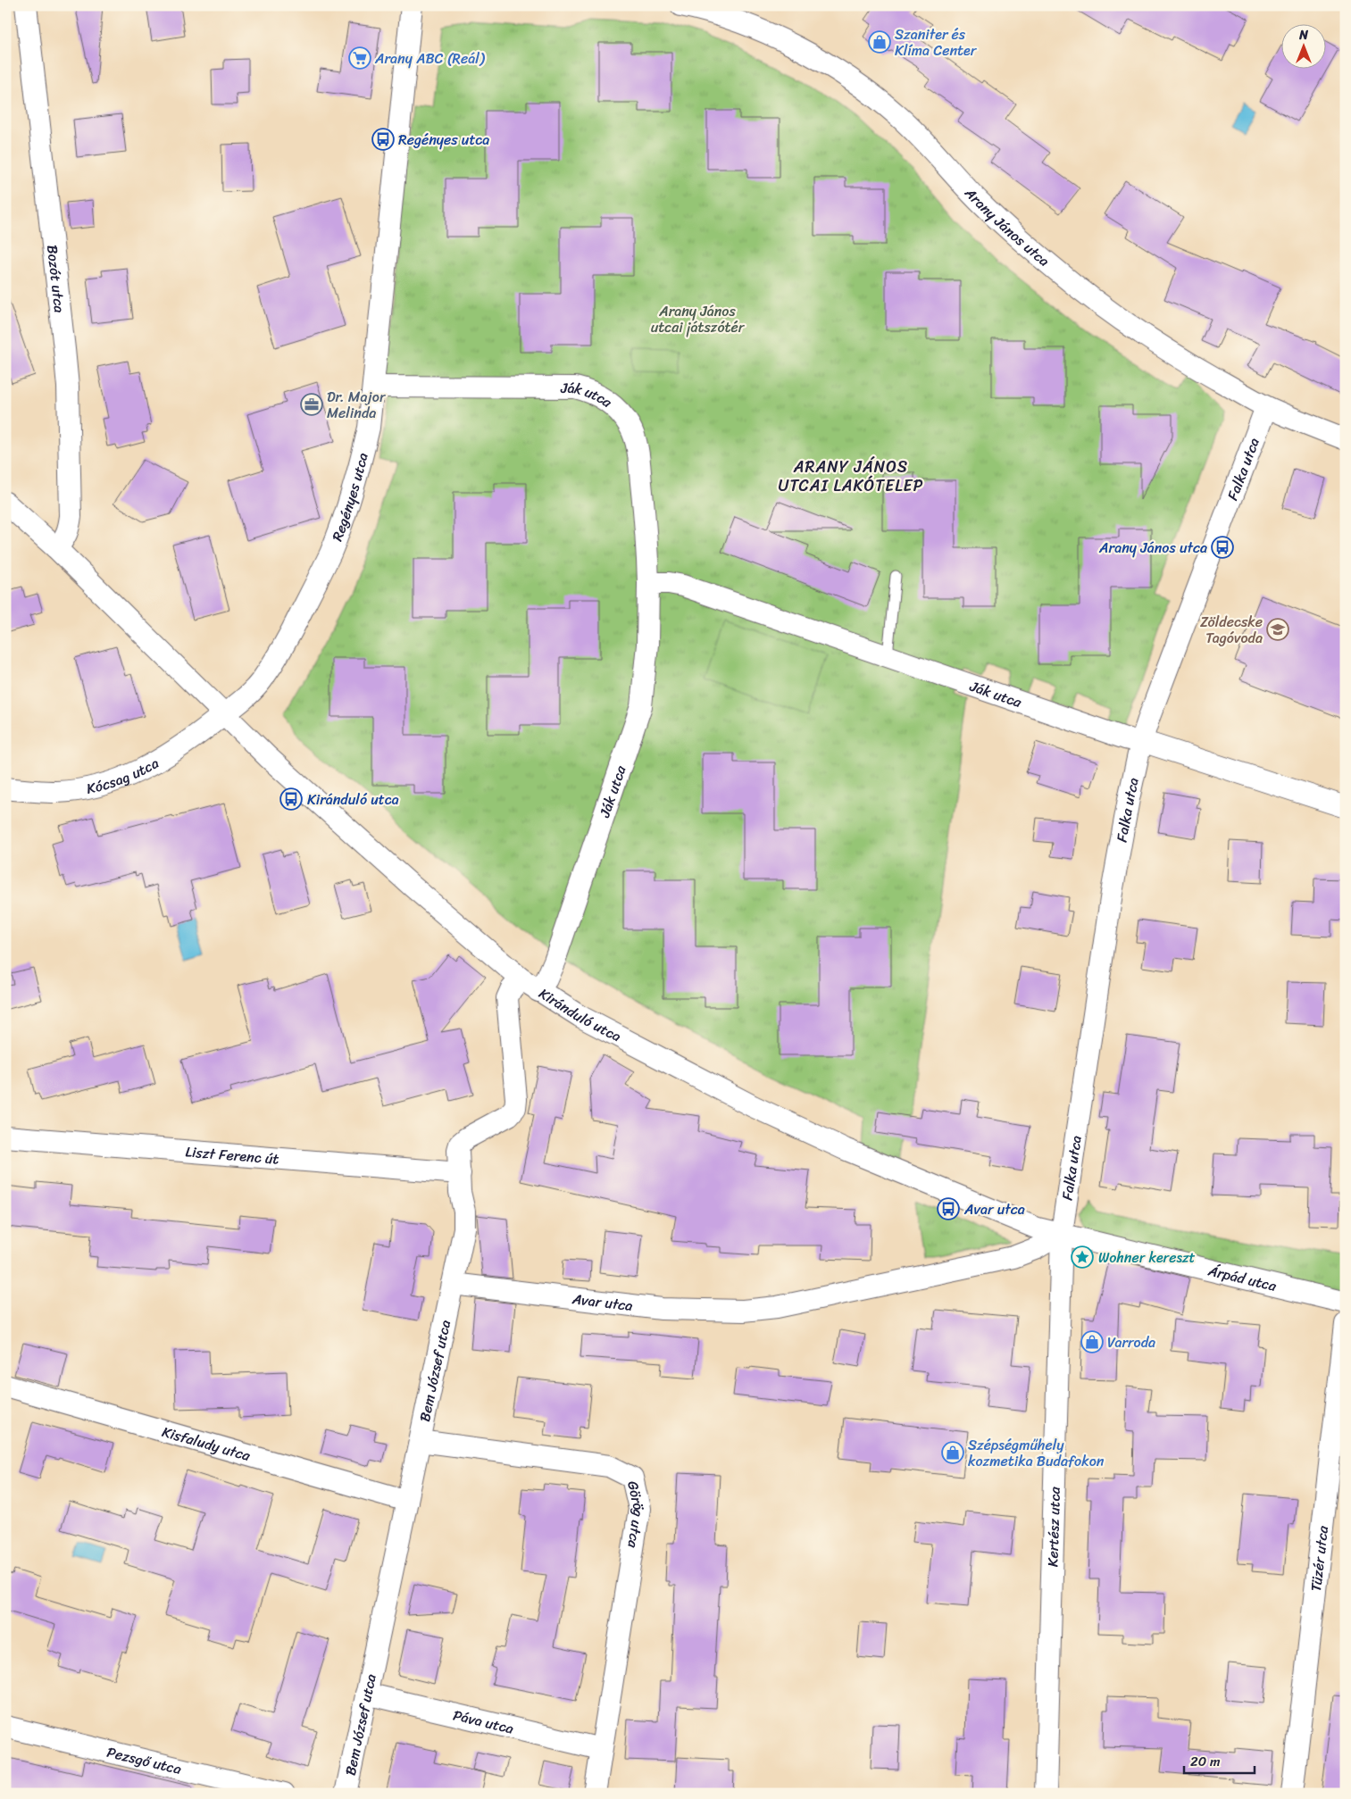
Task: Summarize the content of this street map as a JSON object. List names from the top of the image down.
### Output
{
  "streets": {
    "street": [
      "Arany János utca",
      "Bozót utca",
      "Ják utca",
      "Falka utca",
      "Regényes utca",
      "Kócsag utca",
      "Kiránduló utca",
      "Liszt Ferenc út",
      "Árpád utca",
      "Avar utca",
      "Bem József utca",
      "Kisfaludy utca",
      "Görög utca",
      "Kertész utca",
      "Tüzér utca",
      "Páva utca",
      "Pezsgő utca"
    ]
  },
  "crossings": [
    ["Arany János utca", "Falka utca"],
    ["Bozót utca", "Kiránduló utca"],
    ["Ják utca", "Falka utca"],
    ["Ják utca", "Regényes utca"],
    ["Ják utca", "Kiránduló utca"],
    ["Falka utca", "Kiránduló utca"],
    ["Falka utca", "Árpád utca"],
    ["Falka utca", "Avar utca"],
    ["Falka utca", "Kertész utca"],
    ["Regényes utca", "Kócsag utca"],
    ["Regényes utca", "Kiránduló utca"],
    ["Kócsag utca", "Kiránduló utca"],
    ["Kiránduló utca", "Árpád utca"],
    ["Kiránduló utca", "Avar utca"],
    ["Kiránduló utca", "Bem József utca"],
    ["Kiránduló utca", "Kertész utca"],
    ["Liszt Ferenc út", "Bem József utca"],
    ["Árpád utca", "Avar utca"],
    ["Árpád utca", "Kertész utca"],
    ["Avar utca", "Bem József utca"],
    ["Avar utca", "Kertész utca"],
    ["Bem József utca", "Kisfaludy utca"],
    ["Bem József utca", "Görög utca"],
    ["Bem József utca", "Páva utca"],
    ["Görög utca", "Páva utca"]
  ],
  "districts": ["ARANY JÁNOS UTCAI LAKÓTELEP"],
  "parks": ["Arany János utcai játszótér"],
  "places": {
    "shop": ["Szaniter és Klíma Center", "Varroda", "Szépségműhely kozmetika Budafokon"],
    "supermarket": ["Arany ABC (Reál)"],
    "bus stop": [
      "Regényes utca",
      "Arany János utca",
      "Kiránduló utca",
      "Avar utca"
    ],
    "office": ["Dr. Major Melinda"],
    "school or university": ["Zöldecske Tagóvoda"],
    "place": ["Wohner kereszt"]
  },
  "scale_bar": "20 m",
  "north": "top"
}
